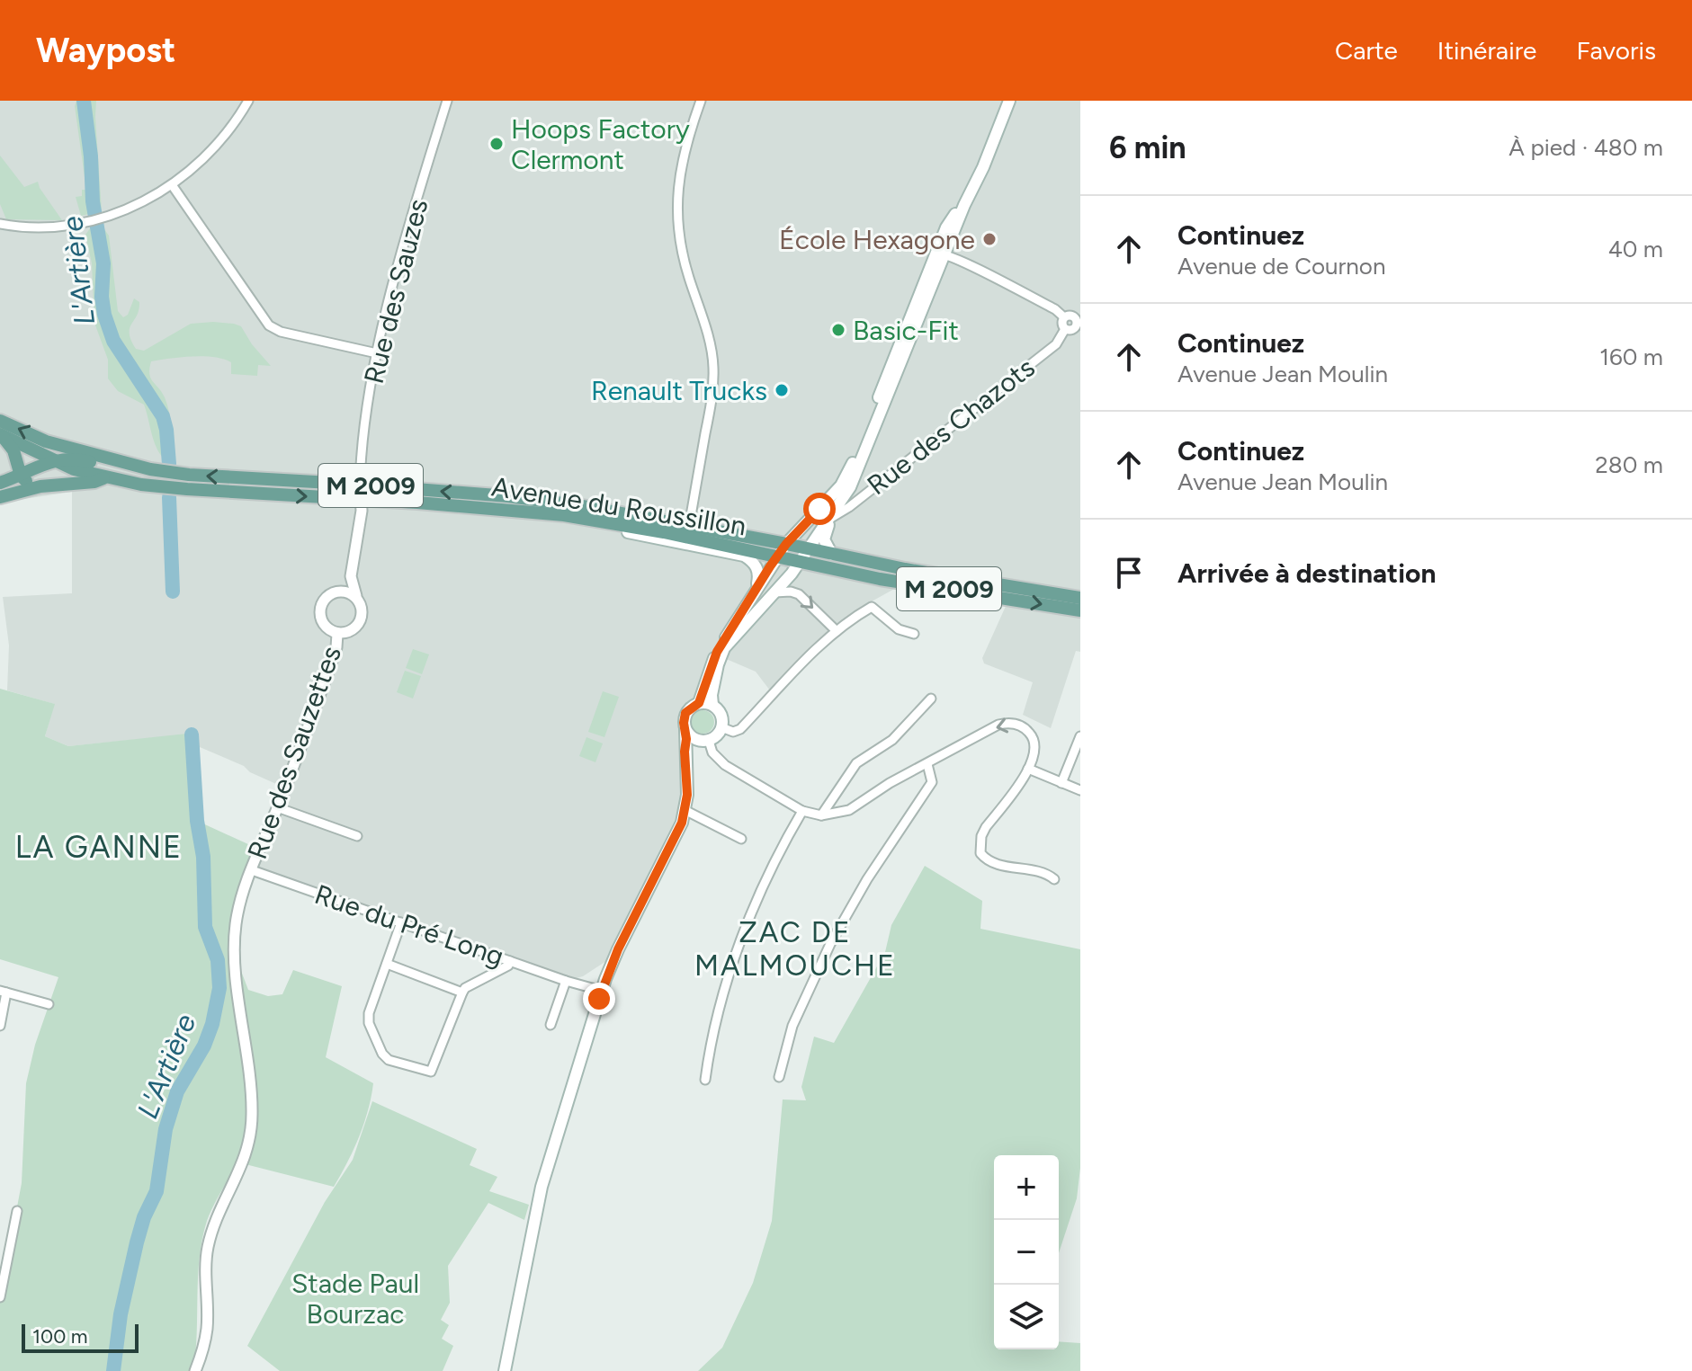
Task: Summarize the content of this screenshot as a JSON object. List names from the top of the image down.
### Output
{
  "streets": {
    "main road": ["M 2009", "Avenue du Roussillon"],
    "street": [
      "Rue des Sauzes",
      "Rue des Chazots",
      "Rue des Sauzettes",
      "Rue du Pré Long"
    ]
  },
  "crossings": [
    ["Rue des Sauzes", "Avenue du Roussillon"],
    ["M 2009", "Avenue du Roussillon"],
    ["Rue des Sauzettes", "Rue du Pré Long"]
  ],
  "districts": ["LA GANNE", "ZAC DE MALMOUCHE"],
  "water": ["L'Artière"],
  "parks": ["Stade Paul Bourzac"],
  "places": [
    "Hoops Factory Clermont",
    "École Hexagone",
    "Basic-Fit",
    "Renault Trucks"
  ],
  "scale_bar": "100 m",
  "page": {
    "header": "Waypost",
    "nav": ["Carte", "Itinéraire", "Favoris"],
    "heading": ["6 min", "À pied · 480 m"],
    "list": [
      ["Continuez", "Avenue de Cournon", "40 m"],
      ["Continuez", "Avenue Jean Moulin", "160 m"],
      ["Continuez", "Avenue Jean Moulin", "280 m"],
      "Arrivée à destination"
    ],
    "map_buttons": ["+", "−"],
    "scale": "100 m"
  }
}
